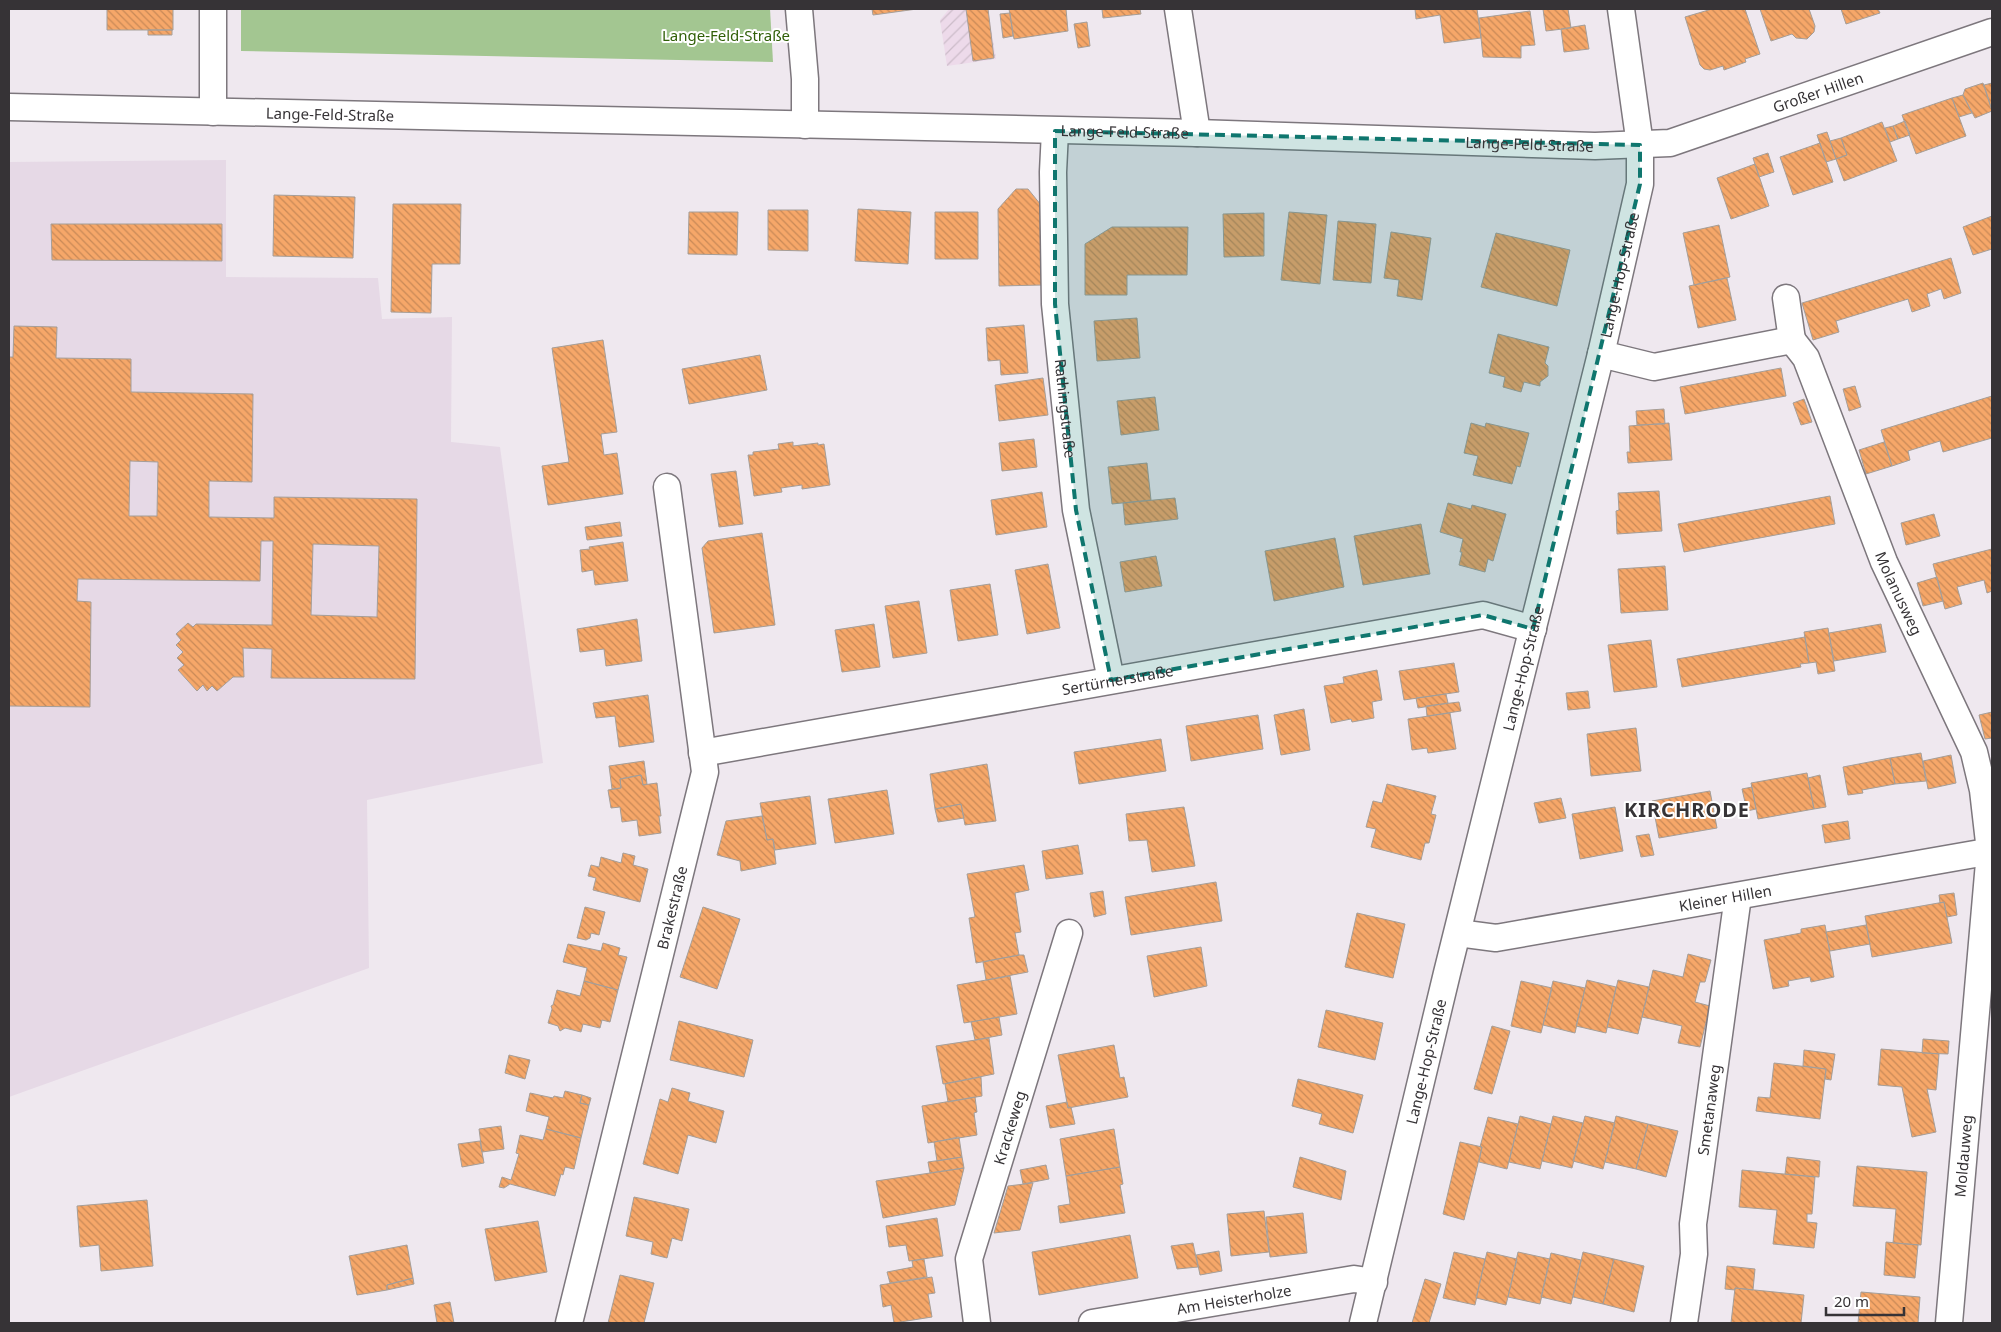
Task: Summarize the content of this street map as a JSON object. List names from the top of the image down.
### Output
{
  "streets": {
    "street": [
      "Großer Hillen",
      "Lange-Feld-Straße",
      "Lange-Hop-Straße",
      "Rathingstraße",
      "Molanusweg",
      "Sertürnerstraße",
      "Kleiner Hillen",
      "Brakestraße",
      "Smetanaweg",
      "Krackeweg",
      "Moldauweg",
      "Am Heisterholze"
    ]
  },
  "crossings": [
    ["Großer Hillen", "Lange-Feld-Straße"],
    ["Großer Hillen", "Lange-Hop-Straße"],
    ["Lange-Feld-Straße", "Lange-Hop-Straße"],
    ["Lange-Feld-Straße", "Rathingstraße"],
    ["Lange-Hop-Straße", "Sertürnerstraße"],
    ["Lange-Hop-Straße", "Kleiner Hillen"],
    ["Lange-Hop-Straße", "Am Heisterholze"],
    ["Rathingstraße", "Sertürnerstraße"],
    ["Molanusweg", "Kleiner Hillen"],
    ["Molanusweg", "Moldauweg"],
    ["Sertürnerstraße", "Brakestraße"],
    ["Kleiner Hillen", "Smetanaweg"],
    ["Kleiner Hillen", "Moldauweg"]
  ],
  "districts": ["KIRCHRODE"],
  "parks": ["Lange-Feld-Straße"],
  "scale_bar": "20 m"
}
